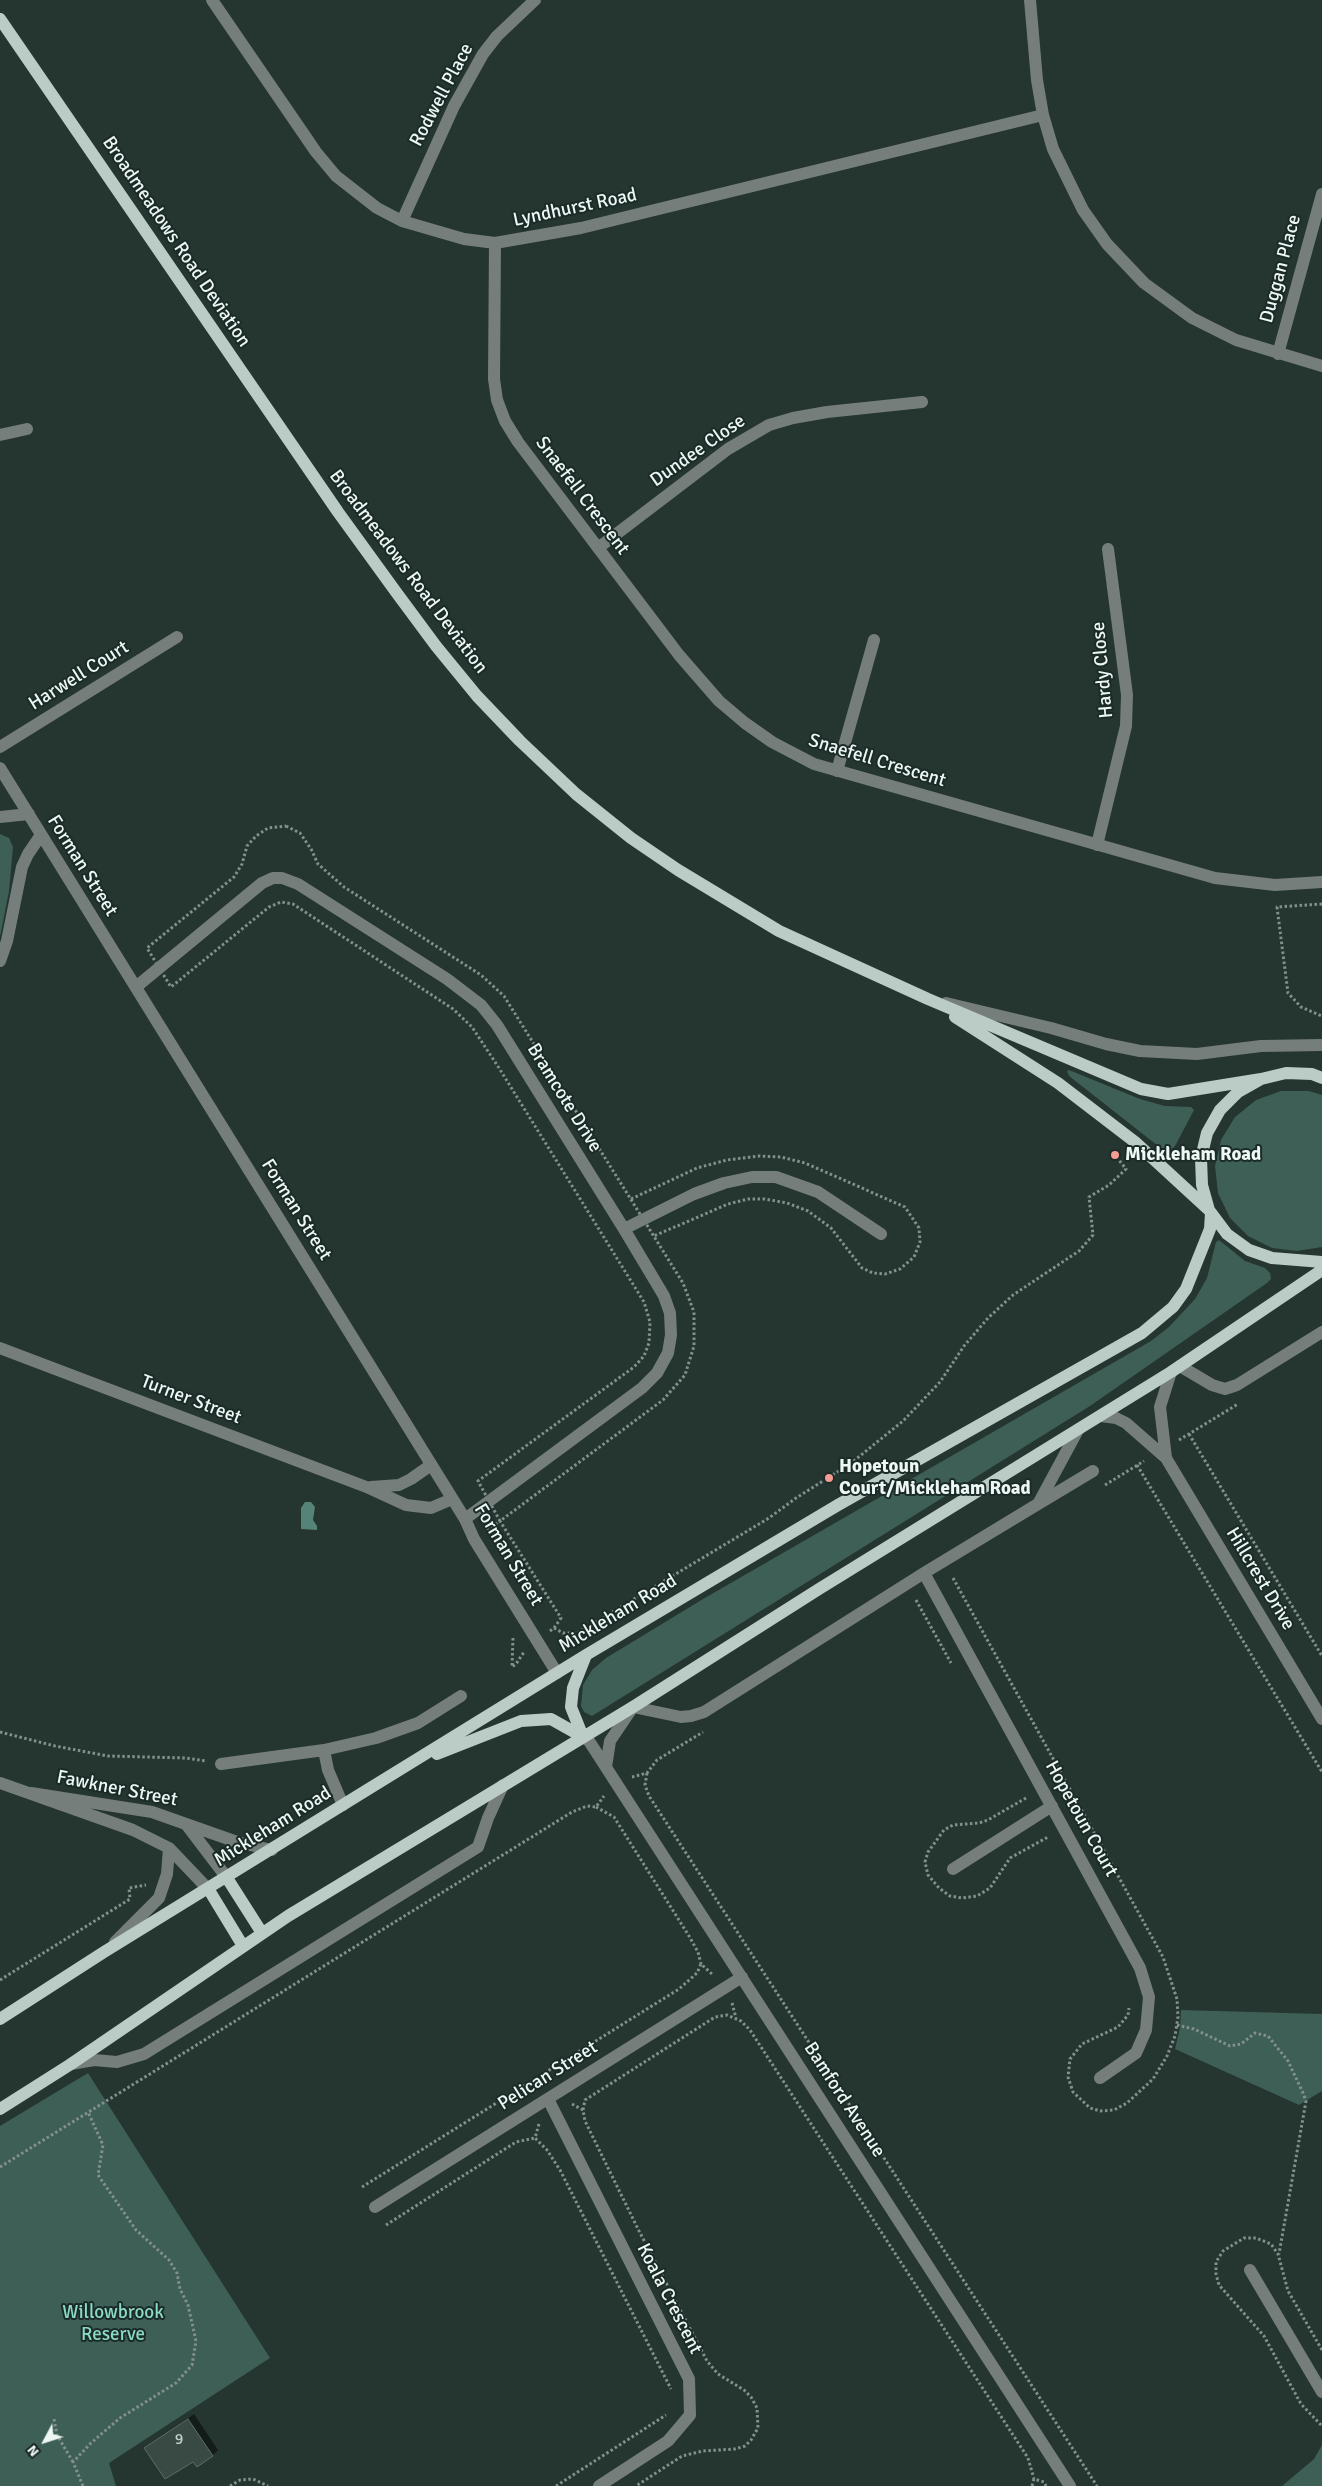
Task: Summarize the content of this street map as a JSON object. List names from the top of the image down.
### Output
{
  "streets": {
    "main road": ["Broadmeadows Road Deviation", "Mickleham Road"],
    "street": [
      "Rodwell Place",
      "Lyndhurst Road",
      "Duggan Place",
      "Dundee Close",
      "Snaefell Crescent",
      "Hardy Close",
      "Harwell Court",
      "Forman Street",
      "Bramcote Drive",
      "Turner Street",
      "Hillcrest Drive",
      "Fawkner Street",
      "Hopetoun Court",
      "Pelican Street",
      "Bamford Avenue",
      "Koala Crescent"
    ]
  },
  "crossings": [
    ["Rodwell Place", "Lyndhurst Road"],
    ["Lyndhurst Road", "Snaefell Crescent"],
    ["Broadmeadows Road Deviation", "Mickleham Road"],
    ["Dundee Close", "Snaefell Crescent"],
    ["Snaefell Crescent", "Hardy Close"],
    ["Forman Street", "Bramcote Drive"],
    ["Forman Street", "Turner Street"],
    ["Forman Street", "Mickleham Road"],
    ["Mickleham Road", "Fawkner Street"],
    ["Pelican Street", "Bamford Avenue"],
    ["Pelican Street", "Koala Crescent"]
  ],
  "parks": ["Willowbrook Reserve"],
  "places": ["Mickleham Road", "Hopetoun Court/Mickleham Road"],
  "house_numbers": ["9"],
  "north": "bottom left"
}
